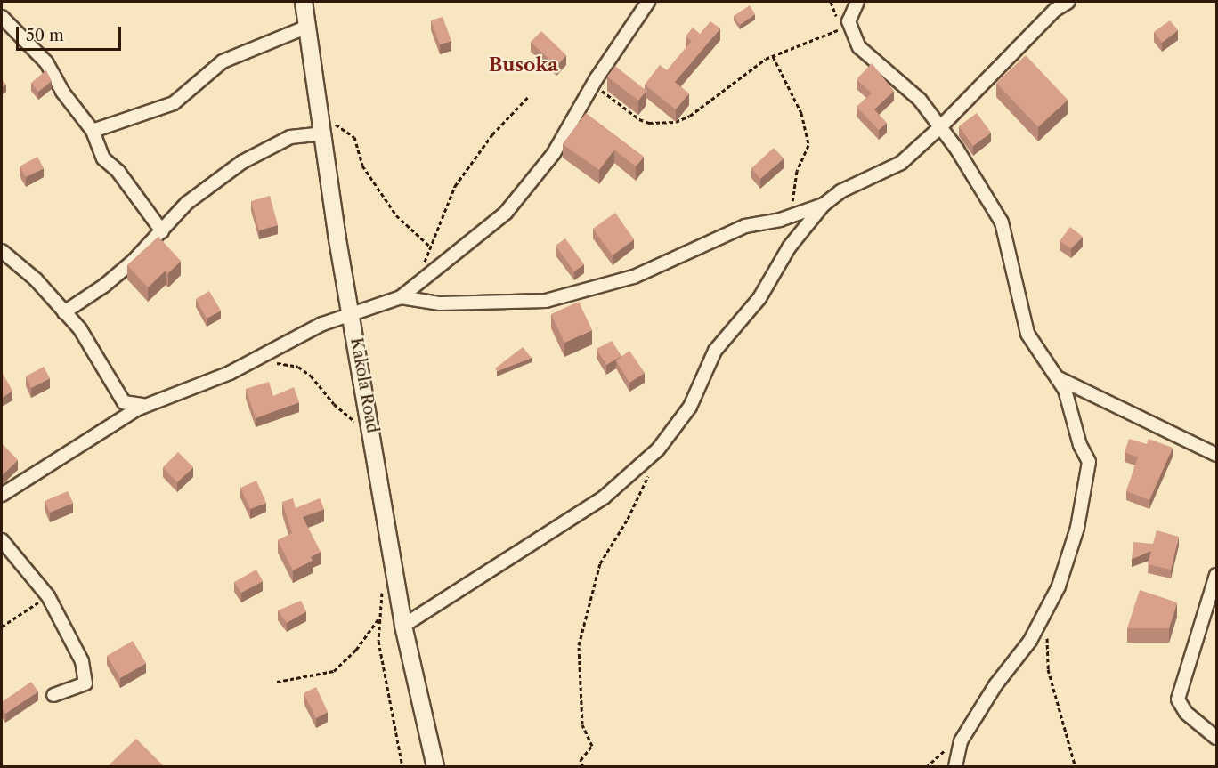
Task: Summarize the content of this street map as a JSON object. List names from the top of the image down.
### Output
{
  "streets": {
    "main road": ["Kakola Road"]
  },
  "districts": ["Busoka"],
  "scale_bar": "50 m"
}
